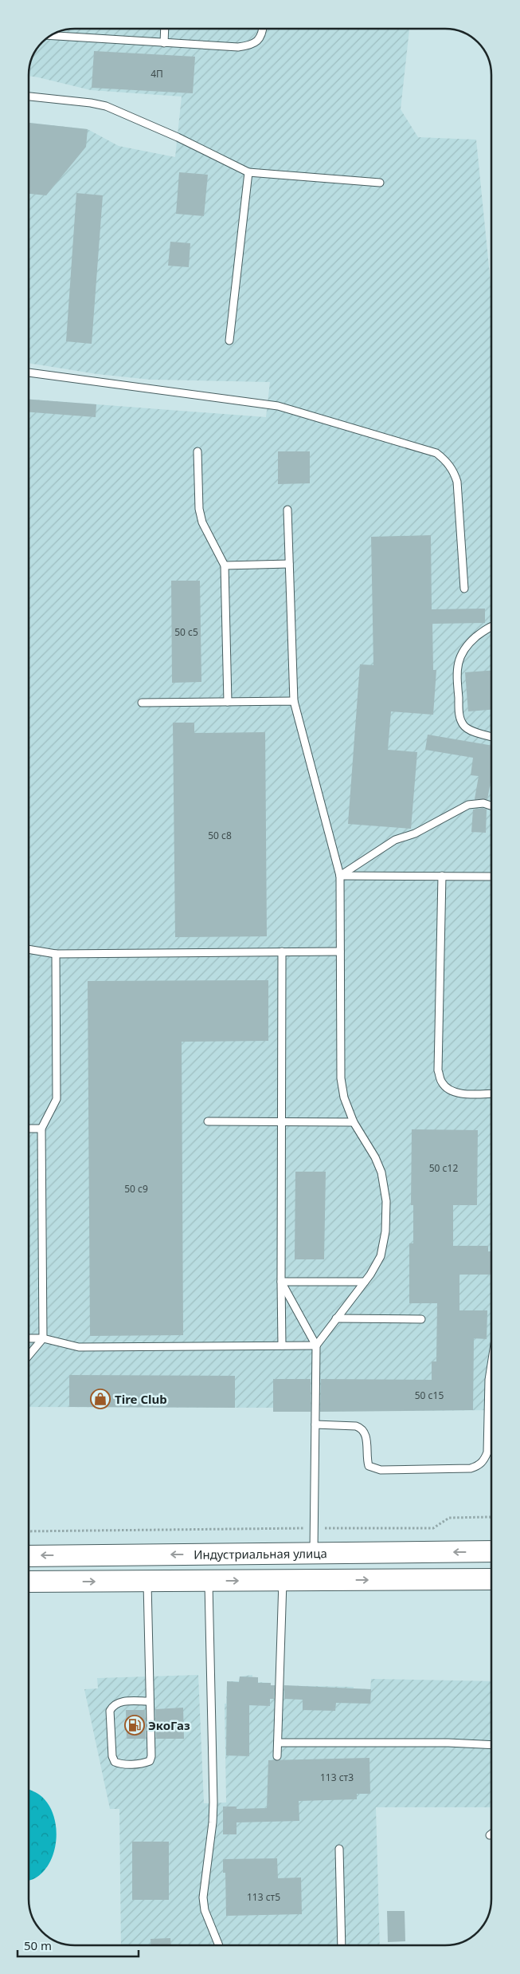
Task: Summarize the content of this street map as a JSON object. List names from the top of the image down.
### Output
{
  "streets": {
    "main road": ["Индустриальная улица"]
  },
  "places": {
    "shop": ["Tire Club"],
    "fuel station": ["ЭкоГаз"]
  },
  "house_numbers": [
    "4П",
    "50 с5",
    "50 с8",
    "50 с12",
    "50 с9",
    "50 с15",
    "113 ст3",
    "113 ст5"
  ],
  "scale_bar": "50 m"
}
